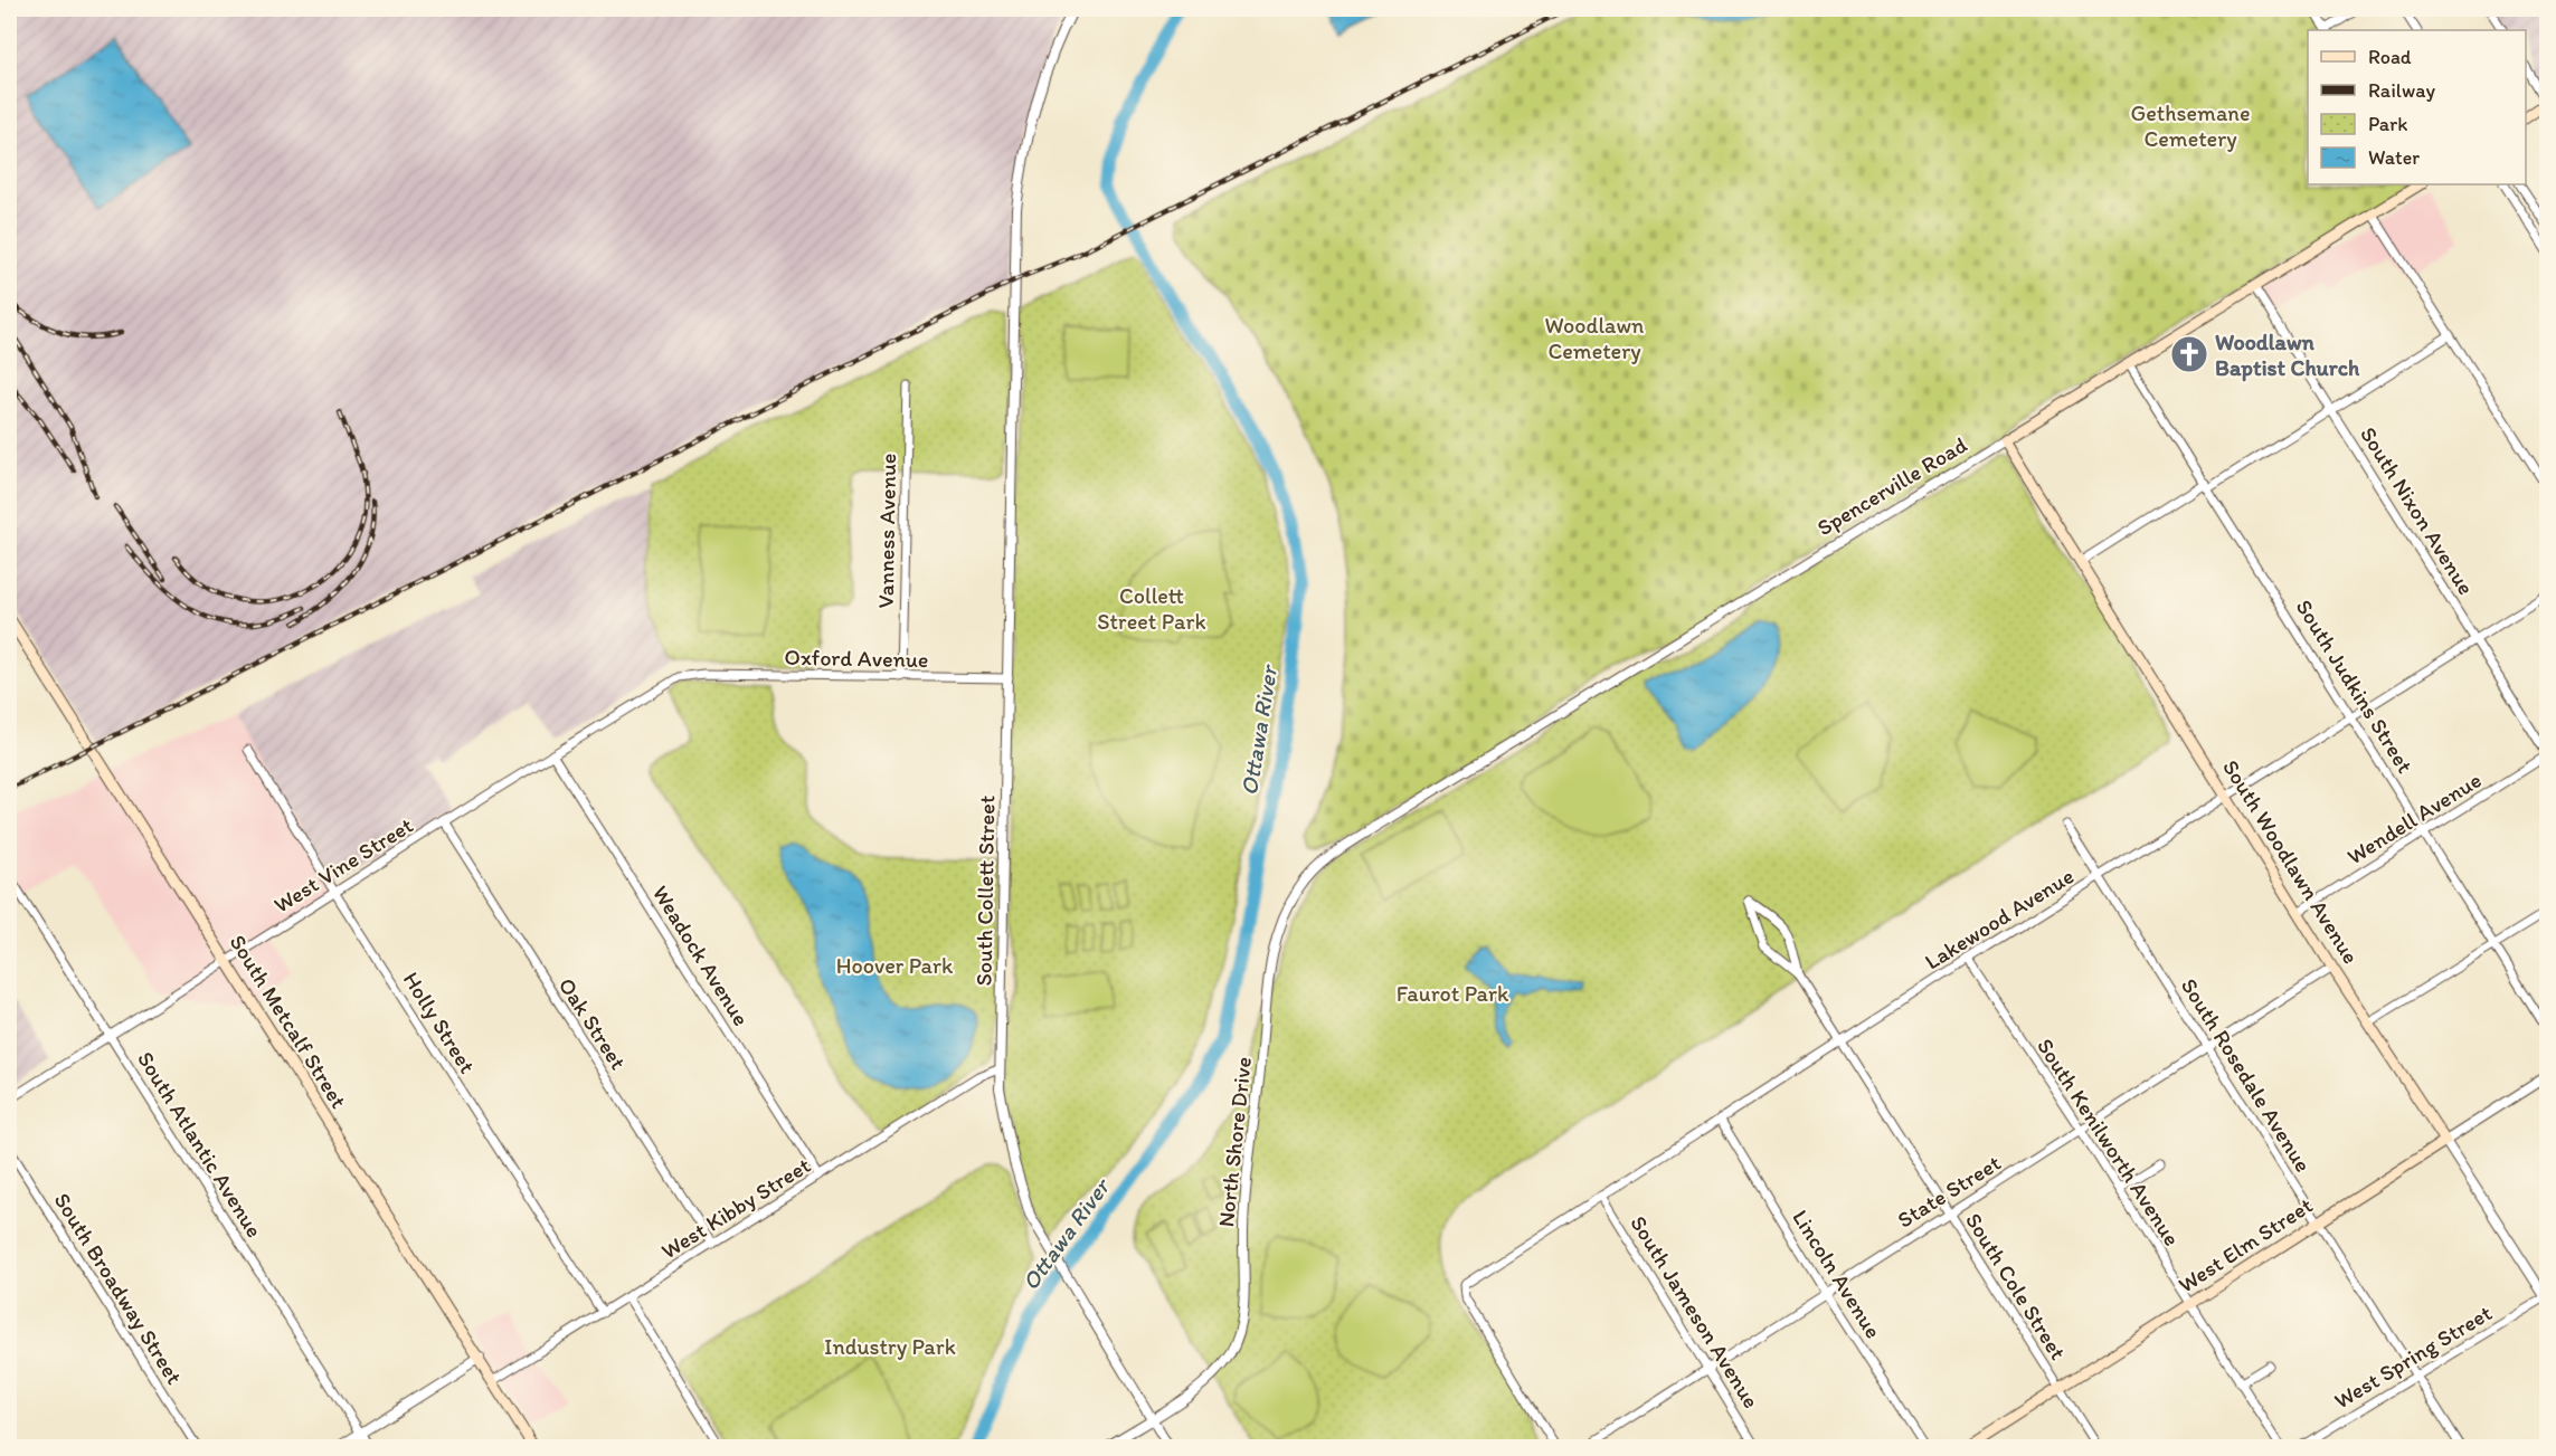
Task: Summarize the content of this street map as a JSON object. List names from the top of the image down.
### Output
{
  "streets": {
    "main road": [
      "Spencerville Road",
      "South Woodlawn Avenue",
      "South Metcalf Street",
      "West Elm Street"
    ],
    "street": [
      "South Nixon Avenue",
      "Vanness Avenue",
      "Oxford Avenue",
      "South Judkins Street",
      "Wendell Avenue",
      "West Vine Street",
      "South Collett Street",
      "Lakewood Avenue",
      "Weadock Avenue",
      "Holly Street",
      "Oak Street",
      "South Rosedale Avenue",
      "North Shore Drive",
      "South Kenilworth Avenue",
      "South Atlantic Avenue",
      "State Street",
      "West Kibby Street",
      "Lincoln Avenue",
      "South Cole Street",
      "South Broadway Street",
      "South Jameson Avenue",
      "West Spring Street"
    ]
  },
  "crossings": [
    ["Spencerville Road", "South Nixon Avenue"],
    ["Spencerville Road", "South Judkins Street"],
    ["Spencerville Road", "South Woodlawn Avenue"],
    ["Spencerville Road", "North Shore Drive"],
    ["South Nixon Avenue", "Wendell Avenue"],
    ["South Nixon Avenue", "Lakewood Avenue"],
    ["Vanness Avenue", "Oxford Avenue"],
    ["Oxford Avenue", "West Vine Street"],
    ["Oxford Avenue", "South Collett Street"],
    ["South Judkins Street", "Wendell Avenue"],
    ["South Judkins Street", "Lakewood Avenue"],
    ["Wendell Avenue", "South Woodlawn Avenue"],
    ["South Woodlawn Avenue", "Lakewood Avenue"],
    ["South Woodlawn Avenue", "State Street"],
    ["South Woodlawn Avenue", "West Elm Street"],
    ["South Woodlawn Avenue", "West Spring Street"],
    ["West Vine Street", "Weadock Avenue"],
    ["West Vine Street", "South Metcalf Street"],
    ["West Vine Street", "Holly Street"],
    ["West Vine Street", "Oak Street"],
    ["West Vine Street", "South Atlantic Avenue"],
    ["South Collett Street", "North Shore Drive"],
    ["South Collett Street", "West Kibby Street"],
    ["Lakewood Avenue", "South Rosedale Avenue"],
    ["Lakewood Avenue", "South Kenilworth Avenue"],
    ["Lakewood Avenue", "Lincoln Avenue"],
    ["Lakewood Avenue", "South Cole Street"],
    ["Lakewood Avenue", "South Jameson Avenue"],
    ["Weadock Avenue", "West Kibby Street"],
    ["South Metcalf Street", "West Kibby Street"],
    ["Holly Street", "West Kibby Street"],
    ["Oak Street", "West Kibby Street"],
    ["South Rosedale Avenue", "State Street"],
    ["South Rosedale Avenue", "West Elm Street"],
    ["South Rosedale Avenue", "West Spring Street"],
    ["South Kenilworth Avenue", "State Street"],
    ["South Kenilworth Avenue", "West Elm Street"],
    ["State Street", "Lincoln Avenue"],
    ["State Street", "South Cole Street"],
    ["State Street", "South Jameson Avenue"],
    ["West Elm Street", "South Cole Street"]
  ],
  "water": ["Ottawa River"],
  "parks": [
    "Gethsemane Cemetery",
    "Woodlawn Cemetery",
    "Collett Street Park",
    "Hoover Park",
    "Faurot Park",
    "Industry Park"
  ],
  "places": {
    "church": ["Woodlawn Baptist Church"]
  },
  "legend": [
    "Road",
    "Railway",
    "Park",
    "Water"
  ]
}
